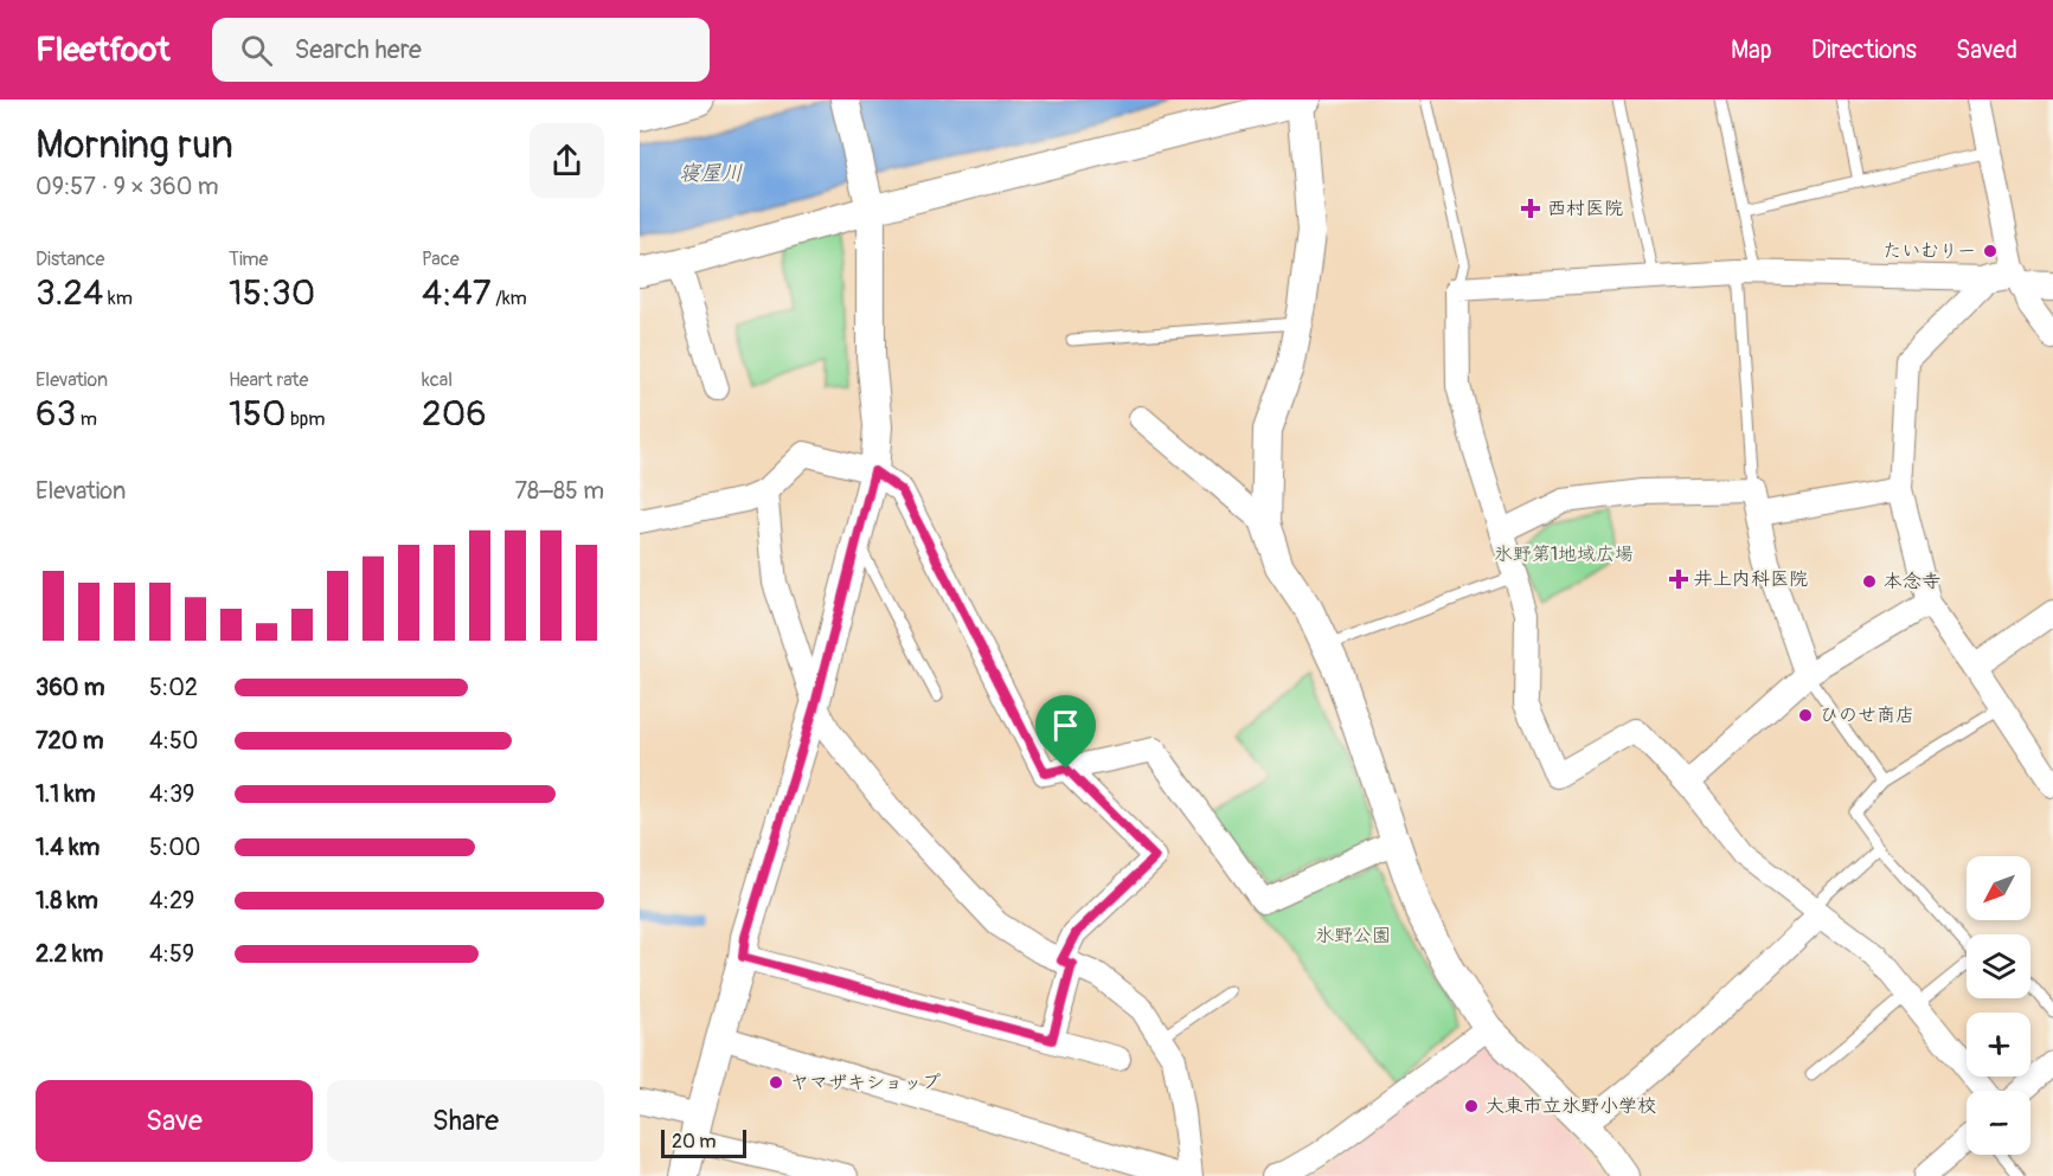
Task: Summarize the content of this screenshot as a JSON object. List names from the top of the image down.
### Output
{
  "water": ["寝屋川"],
  "parks": ["氷野第1地域広場", "氷野公園"],
  "places": {
    "health": ["西村医院", "井上内科医院"],
    "other": [
      "たいむりー",
      "本念寺",
      "ひのせ商店",
      "ヤマザキショップ",
      "大東市立氷野小学校"
    ]
  },
  "scale_bar": "20 m",
  "north": "bottom left",
  "page": {
    "header": "Fleetfoot",
    "search": "Search here",
    "nav": ["Map", "Directions", "Saved"],
    "heading": ["Morning run", "09:57 · 9 × 360 m"],
    "stats": [
      ["Distance", "3.24 km"],
      ["Time", "15:30"],
      ["Pace", "4:47 /km"],
      ["Elevation", "63 m"],
      ["Heart rate", "150 bpm"],
      ["kcal", "206"]
    ],
    "chart": ["Elevation", "78–85 m"],
    "list": [
      {
        "name": "360 m",
        "note": "5:02"
      },
      {
        "name": "720 m",
        "note": "4:50"
      },
      {
        "name": "1.1 km",
        "note": "4:39"
      },
      {
        "name": "1.4 km",
        "note": "5:00"
      },
      {
        "name": "1.8 km",
        "note": "4:29"
      },
      {
        "name": "2.2 km",
        "note": "4:59"
      }
    ],
    "map_buttons": ["+", "−"],
    "buttons": ["Save", "Share"],
    "scale": "20 m"
  }
}
